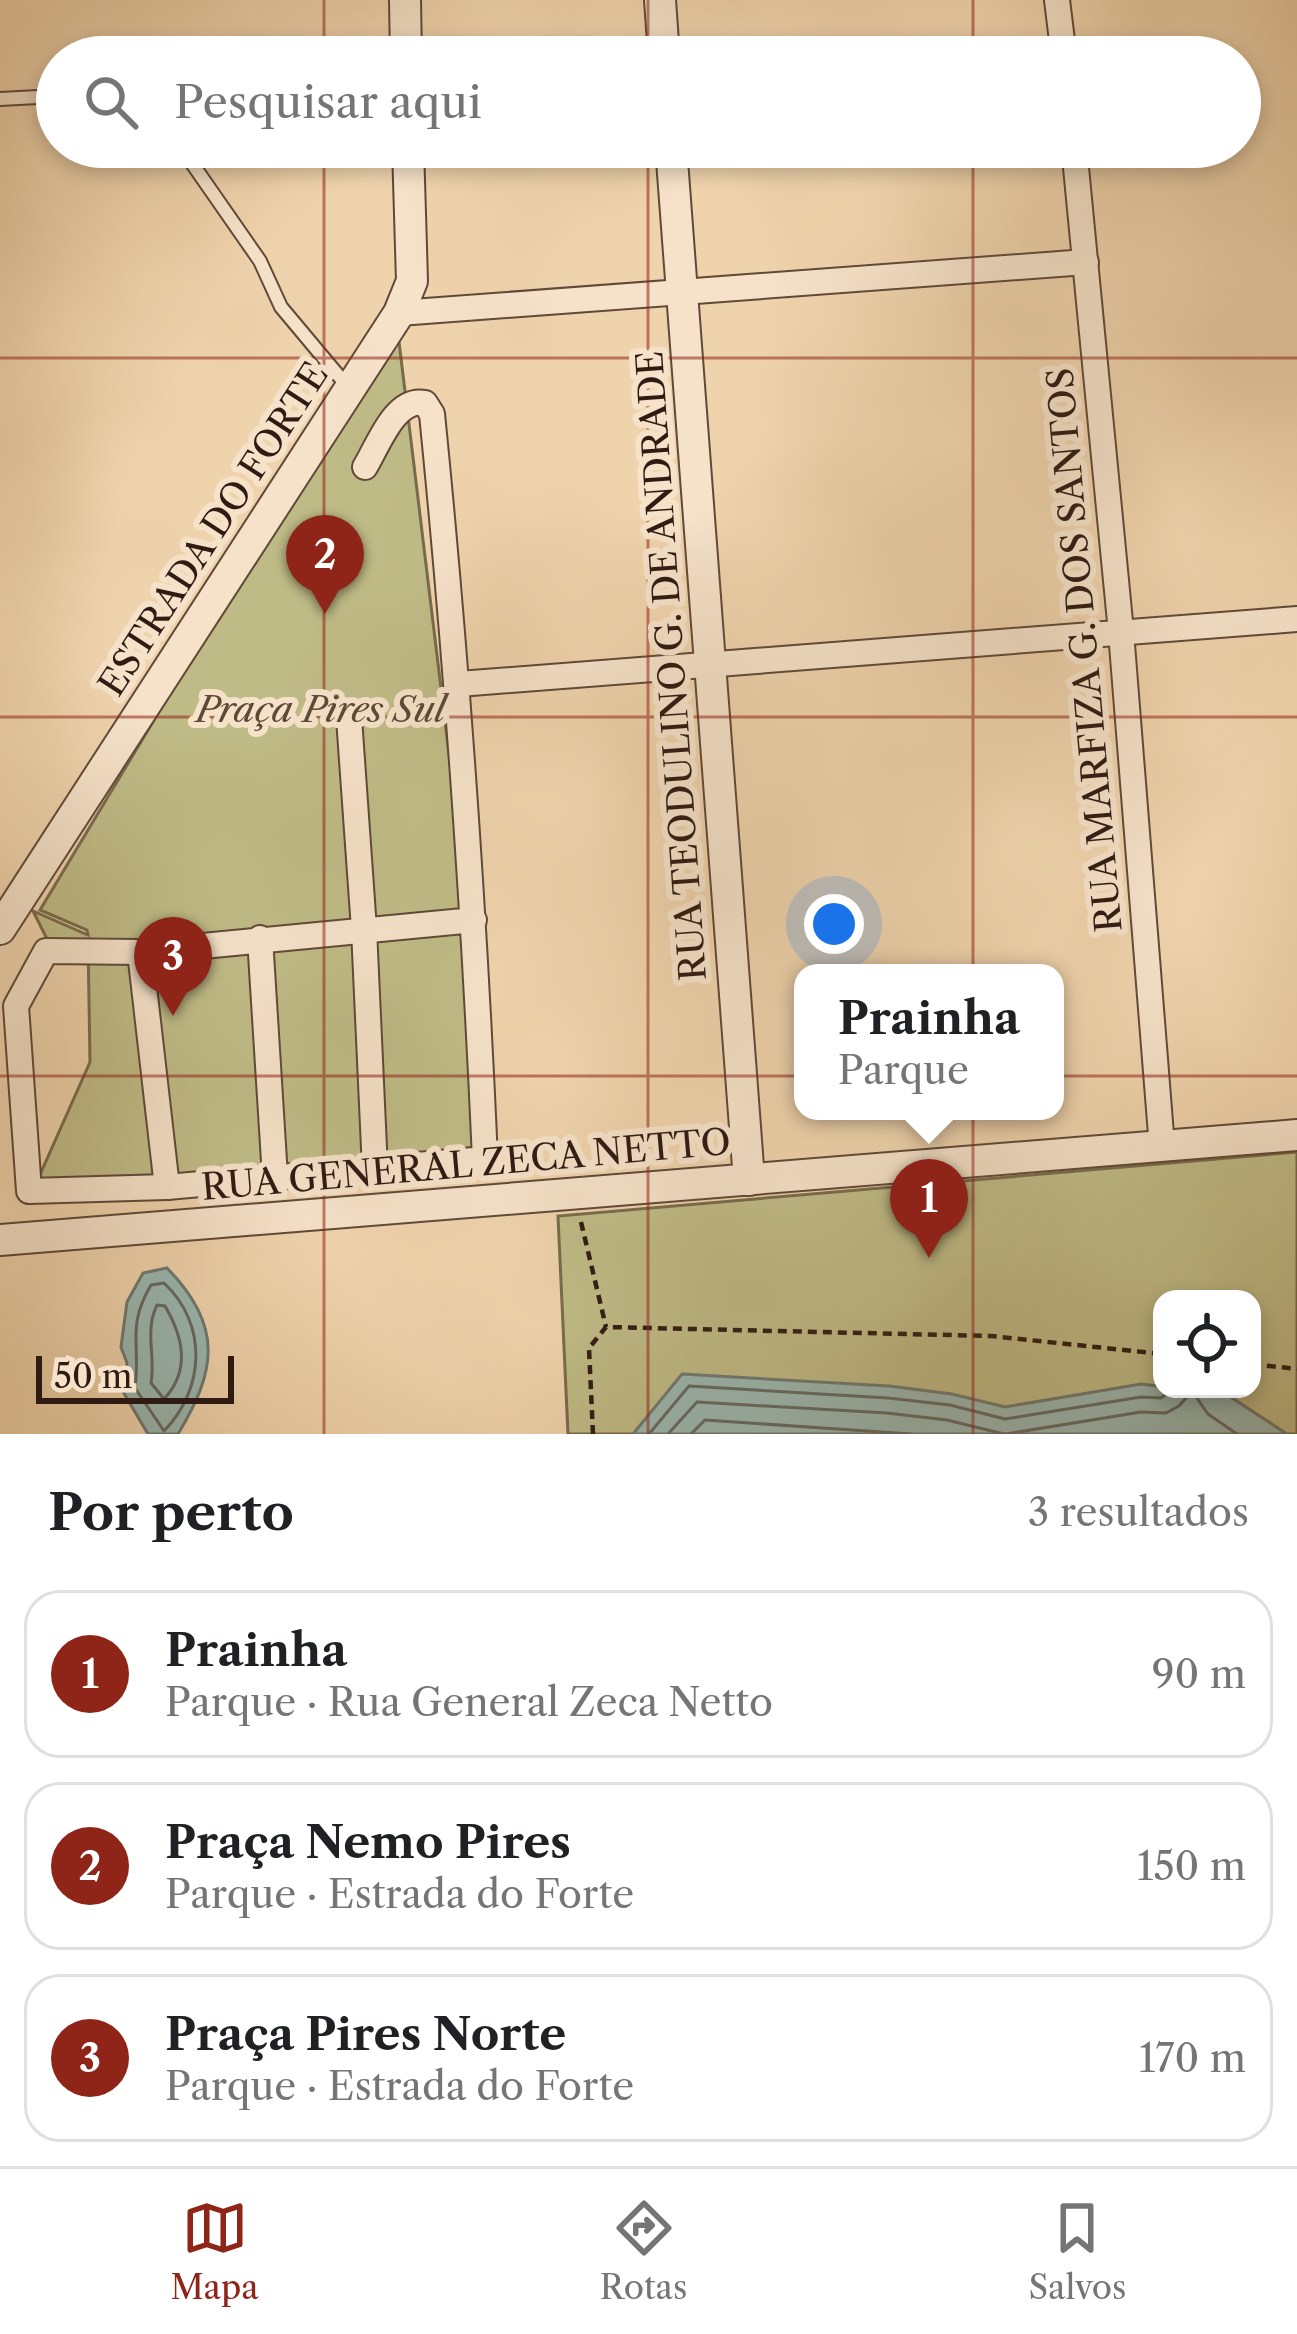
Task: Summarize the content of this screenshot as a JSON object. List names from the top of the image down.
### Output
{
  "streets": {
    "street": [
      "ESTRADA DO FORTE",
      "RUA MARFIZA G. DOS SANTOS",
      "RUA TEODULINO G. DE ANDRADE",
      "RUA GENERAL ZECA NETTO"
    ]
  },
  "crossings": [
    ["RUA MARFIZA G. DOS SANTOS", "RUA GENERAL ZECA NETTO"],
    ["RUA TEODULINO G. DE ANDRADE", "RUA GENERAL ZECA NETTO"]
  ],
  "parks": ["Praça Pires Sul"],
  "scale_bar": "50 m",
  "page": {
    "search": "Pesquisar aqui",
    "pins": ["2", "3", "1"],
    "popup": ["Prainha", "Parque"],
    "scale": "50 m",
    "heading": ["Por perto", "3 resultados"],
    "list": [
      {
        "mark": "1",
        "name": "Prainha",
        "note": "Parque · Rua General Zeca Netto",
        "value": "90 m"
      },
      {
        "mark": "2",
        "name": "Praça Nemo Pires",
        "note": "Parque · Estrada do Forte",
        "value": "150 m"
      },
      {
        "mark": "3",
        "name": "Praça Pires Norte",
        "note": "Parque · Estrada do Forte",
        "value": "170 m"
      }
    ],
    "nav": ["Mapa", "Rotas", "Salvos"]
  }
}
